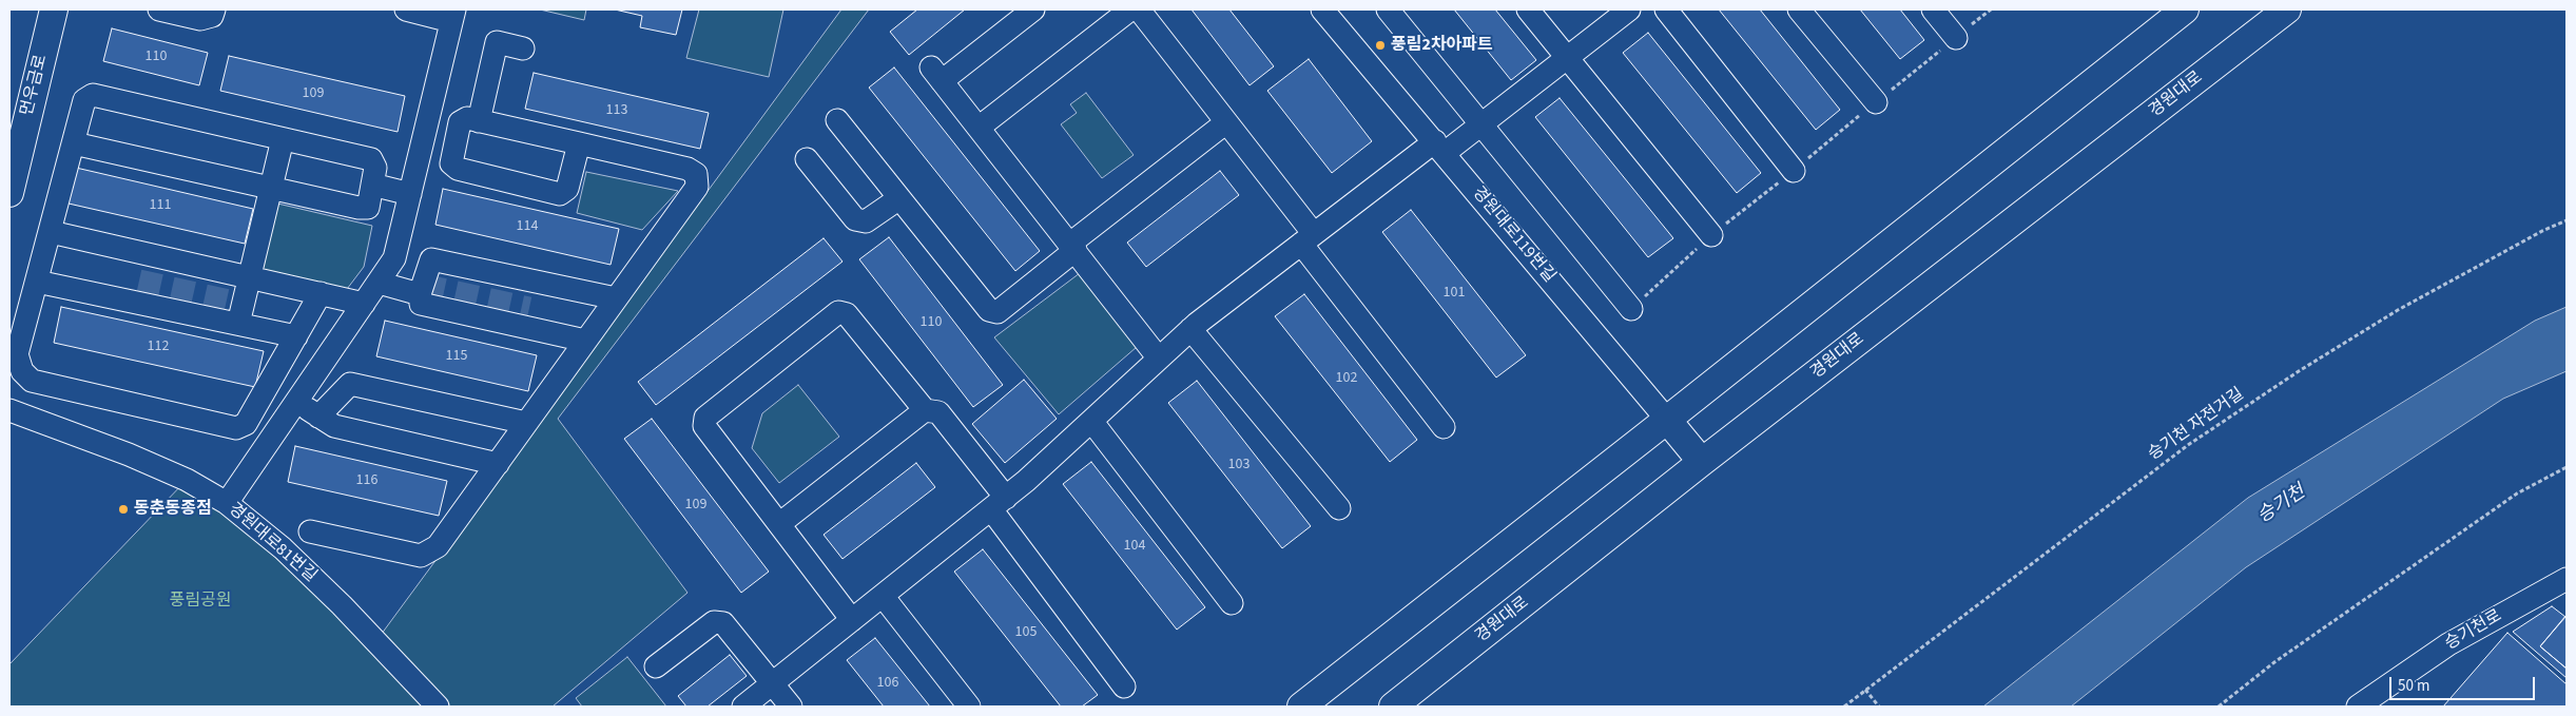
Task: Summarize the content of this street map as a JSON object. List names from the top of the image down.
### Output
{
  "streets": {
    "main road": ["먼우금로", "경원대로", "경원대로119번길"],
    "street": ["경원대로81번길", "승기천로"],
    "path": ["승기천 자전거길"]
  },
  "crossings": [
    ["경원대로", "경원대로119번길"]
  ],
  "water": ["승기천"],
  "parks": ["풍림공원"],
  "places": ["풍림2차아파트", "동춘동종점"],
  "house_numbers": [
    "110",
    "109",
    "113",
    "111",
    "114",
    "101",
    "110",
    "112",
    "115",
    "102",
    "103",
    "116",
    "109",
    "104",
    "105",
    "106"
  ],
  "scale_bar": "50 m"
}
